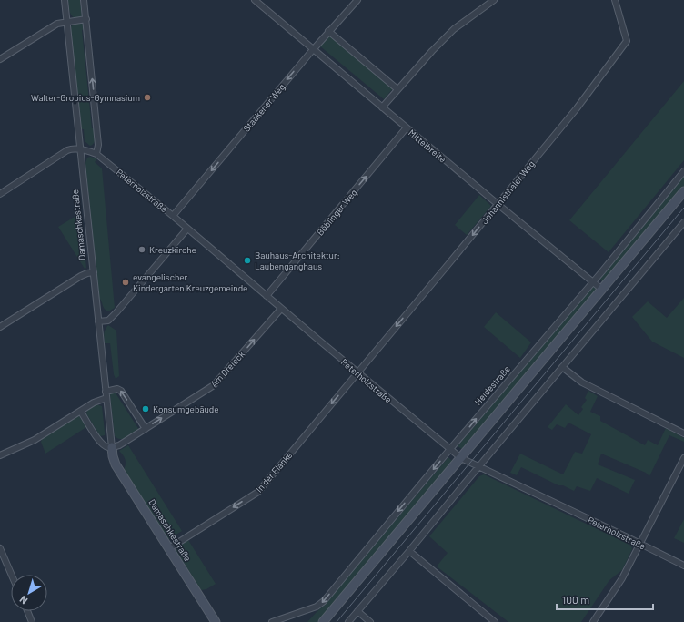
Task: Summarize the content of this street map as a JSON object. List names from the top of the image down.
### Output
{
  "streets": {
    "street": [
      "Staakener Weg",
      "Mittelbreite",
      "Peterholzstraße",
      "Johannisthaler Weg",
      "Böblinger Weg",
      "Damaschkestraße",
      "Am Dreieck",
      "Heidestraße",
      "In der Flanke"
    ]
  },
  "crossings": [
    ["Staakener Weg", "Mittelbreite"],
    ["Staakener Weg", "Peterholzstraße"],
    ["Mittelbreite", "Johannisthaler Weg"],
    ["Mittelbreite", "Böblinger Weg"],
    ["Mittelbreite", "Heidestraße"],
    ["Peterholzstraße", "Johannisthaler Weg"],
    ["Peterholzstraße", "Böblinger Weg"],
    ["Peterholzstraße", "Damaschkestraße"],
    ["Peterholzstraße", "Am Dreieck"],
    ["Peterholzstraße", "Heidestraße"],
    ["Peterholzstraße", "In der Flanke"],
    ["Johannisthaler Weg", "In der Flanke"],
    ["Damaschkestraße", "Am Dreieck"],
    ["Damaschkestraße", "In der Flanke"]
  ],
  "one_way": [
    "Staakener Weg",
    "Johannisthaler Weg",
    "Böblinger Weg",
    "Am Dreieck",
    "In der Flanke"
  ],
  "places": [
    "Walter-Gropius-Gymnasium",
    "Kreuzkirche",
    "Bauhaus-Architektur: Laubenganghaus",
    "evangelischer Kindergarten Kreuzgemeinde",
    "Konsumgebäude"
  ],
  "scale_bar": "100 m",
  "north": "bottom left"
}
